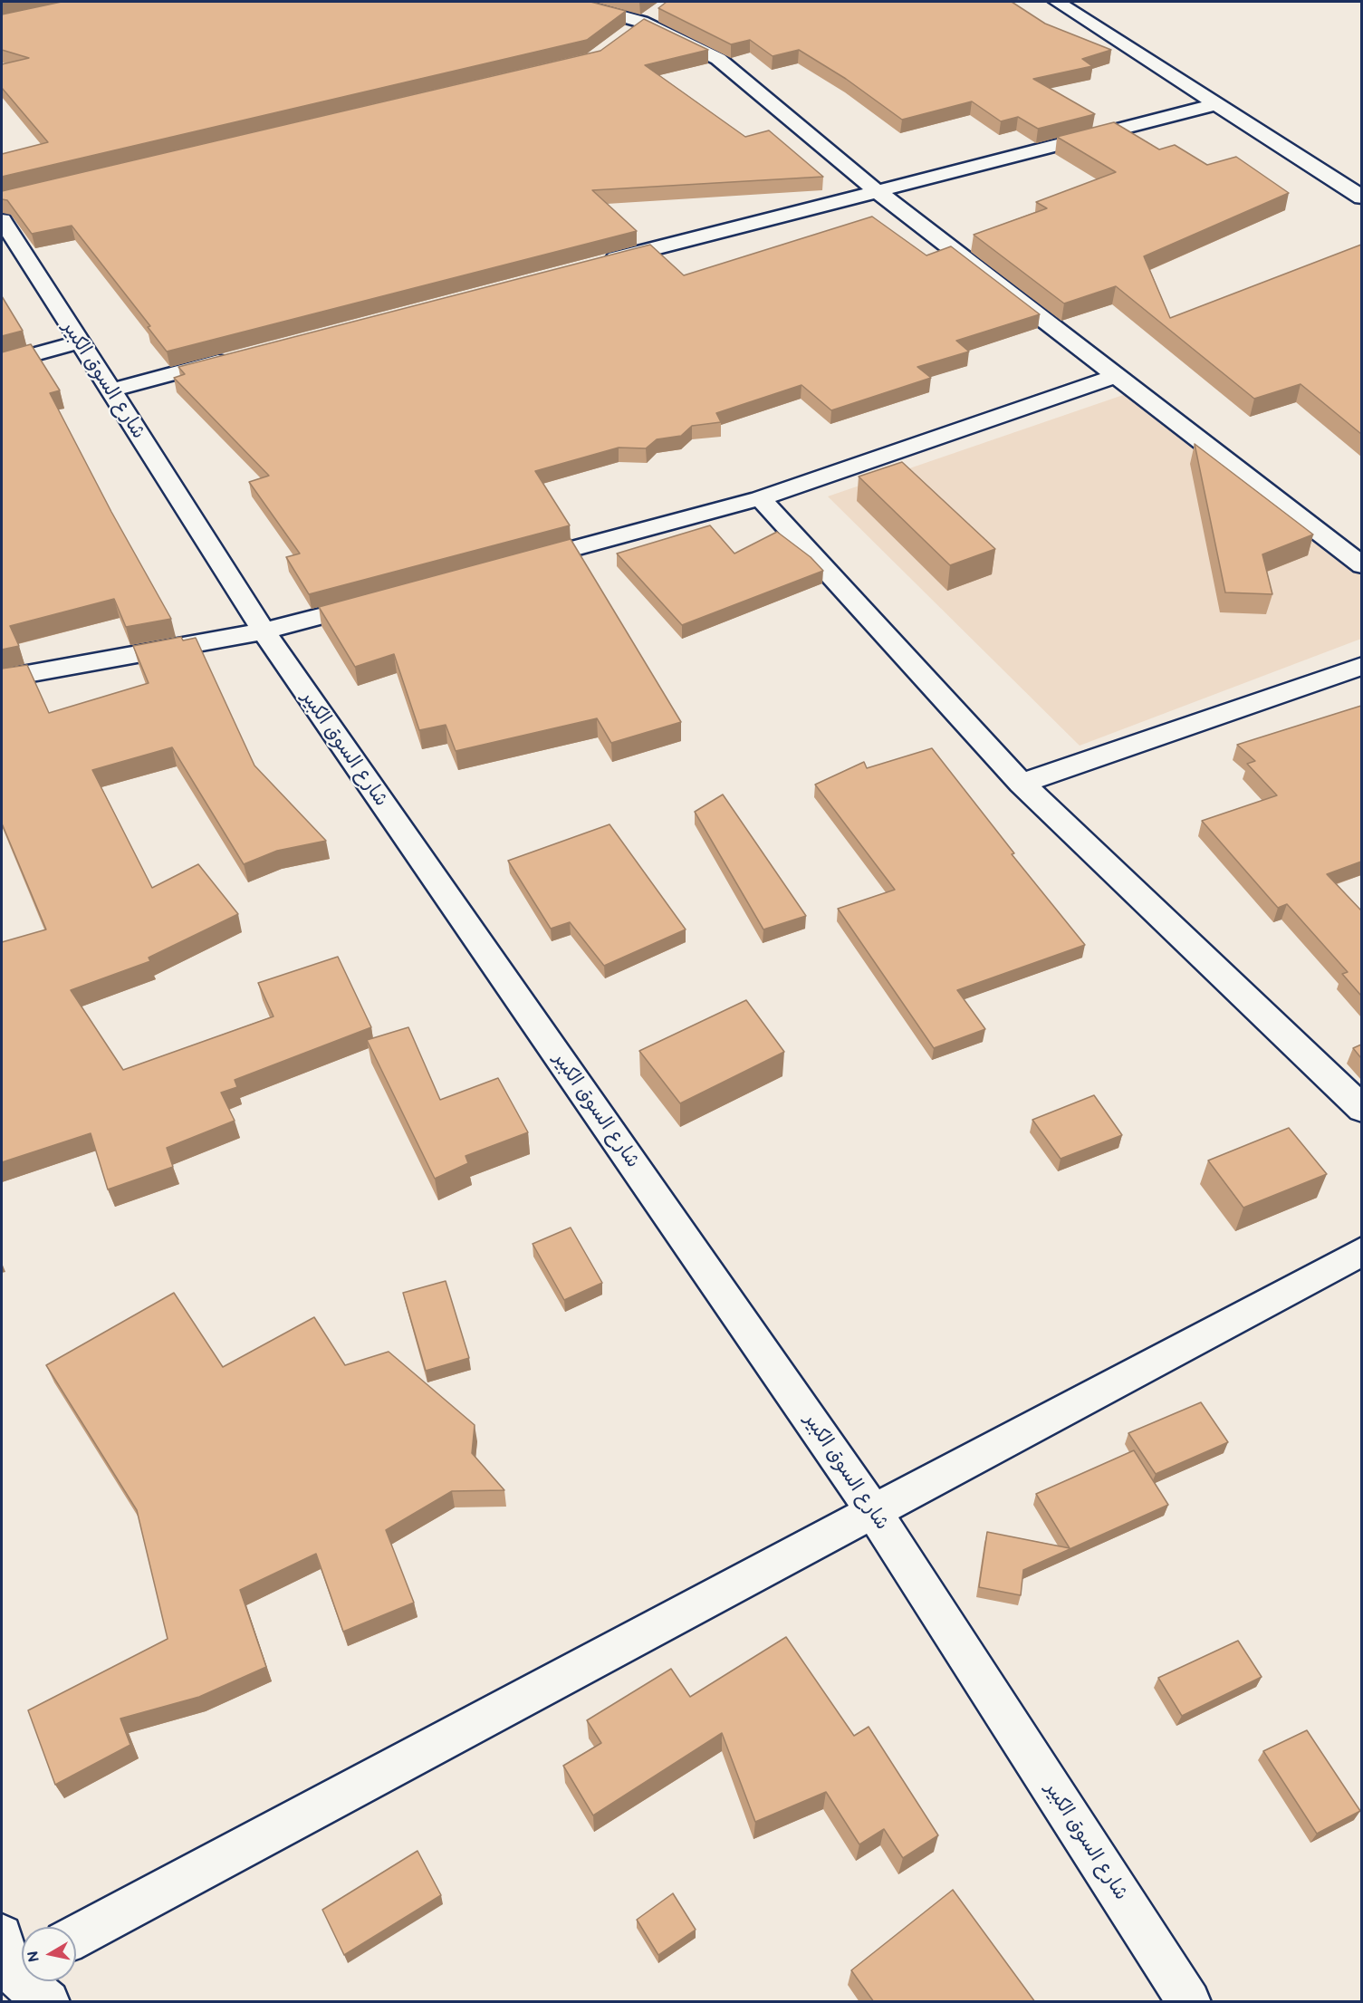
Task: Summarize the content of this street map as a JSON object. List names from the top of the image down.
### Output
{
  "streets": {
    "street": ["شارع السوق الكبير"]
  },
  "north": "left"
}
